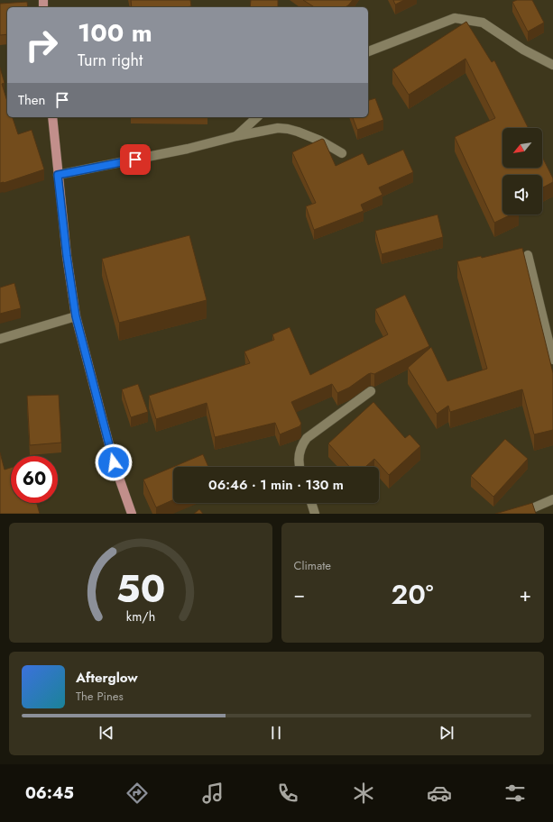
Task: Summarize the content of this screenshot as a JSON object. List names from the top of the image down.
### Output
{
  "north": "bottom left",
  "page": {
    "turn": ["100 m", "Turn right"],
    "then": "Then",
    "limit": "60",
    "trip": "06:46 · 1 min · 130 m",
    "tile": "Climate",
    "heat": ["−", "20°", "+"],
    "song": ["Afterglow", "The Pines"],
    "tabs": "06:45",
    "gauge": ["50", "km/h"]
  }
}
